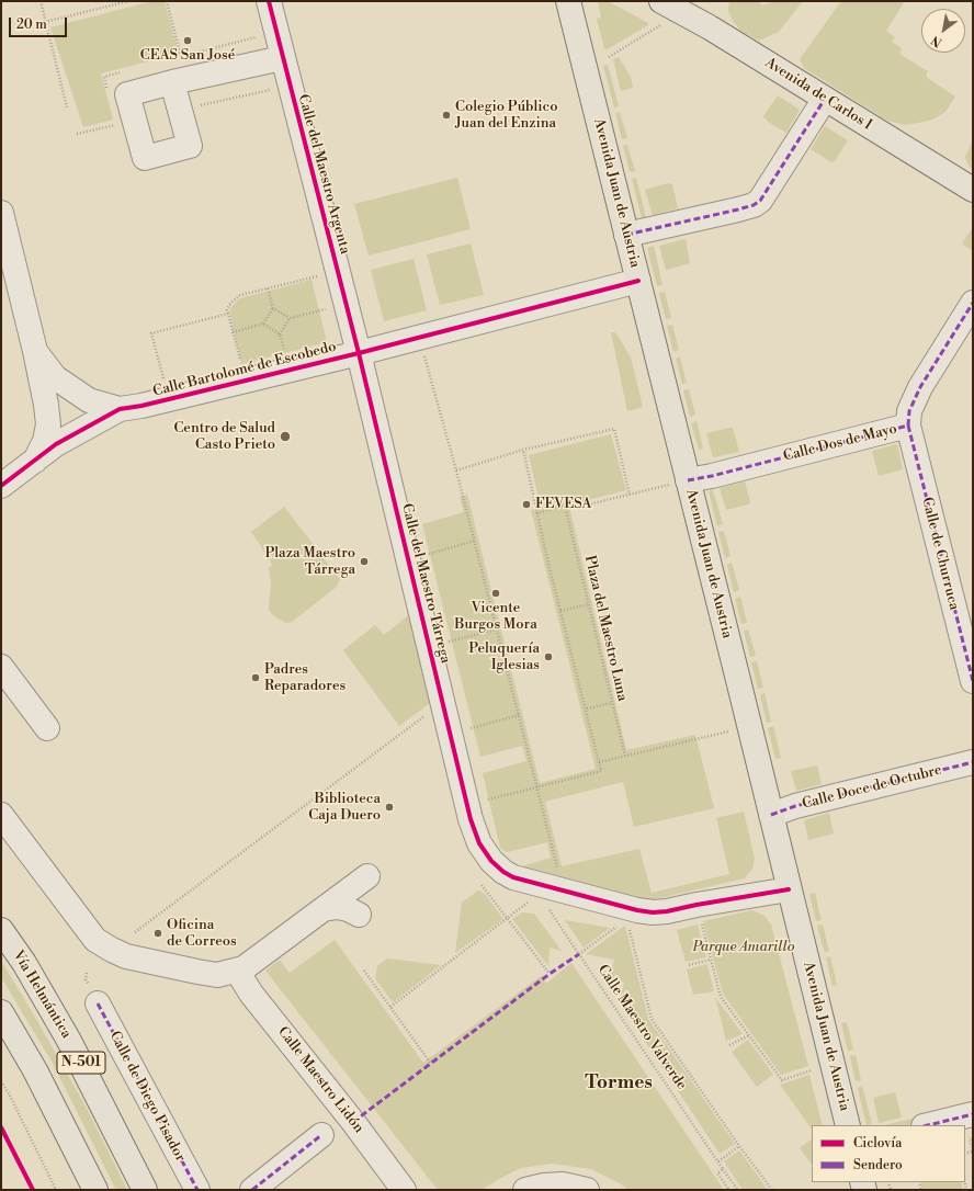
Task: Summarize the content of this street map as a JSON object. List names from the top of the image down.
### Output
{
  "streets": {
    "main road": [
      "Avenida de Carlos I",
      "Avenida Juan de Austria",
      "Vía Helmántica",
      "N-501"
    ],
    "street": [
      "Calle del Maestro Argenta",
      "Calle Bartolomé de Escobedo",
      "Calle Dos de Mayo",
      "Calle de Churruca",
      "Calle del Maestro Tárrega",
      "Calle Doce de Octubre",
      "Calle Maestro Lidón",
      "Calle de Diego Pisador"
    ],
    "path": ["Plaza del Maestro Luna", "Calle Maestro Valverde"]
  },
  "crossings": [
    ["Calle del Maestro Argenta", "Calle Bartolomé de Escobedo"],
    ["Calle del Maestro Argenta", "Calle del Maestro Tárrega"],
    ["Avenida Juan de Austria", "Calle Bartolomé de Escobedo"],
    ["Avenida Juan de Austria", "Calle Dos de Mayo"],
    ["Avenida Juan de Austria", "Calle del Maestro Tárrega"],
    ["Avenida Juan de Austria", "Calle Doce de Octubre"],
    ["Calle Bartolomé de Escobedo", "Calle del Maestro Tárrega"],
    ["Calle Dos de Mayo", "Calle de Churruca"]
  ],
  "districts": ["Tormes"],
  "parks": ["Parque Amarillo"],
  "places": [
    "CEAS San José",
    "Colegio Público Juan del Enzina",
    "Centro de Salud Casto Prieto",
    "FEVESA",
    "Plaza Maestro Tárrega",
    "Vicente Burgos Mora",
    "Peluquería Iglesias",
    "Padres Reparadores",
    "Biblioteca Caja Duero",
    "Oficina de Correos"
  ],
  "legend": ["Ciclovía", "Sendero"],
  "scale_bar": "20 m",
  "north": "bottom left"
}
